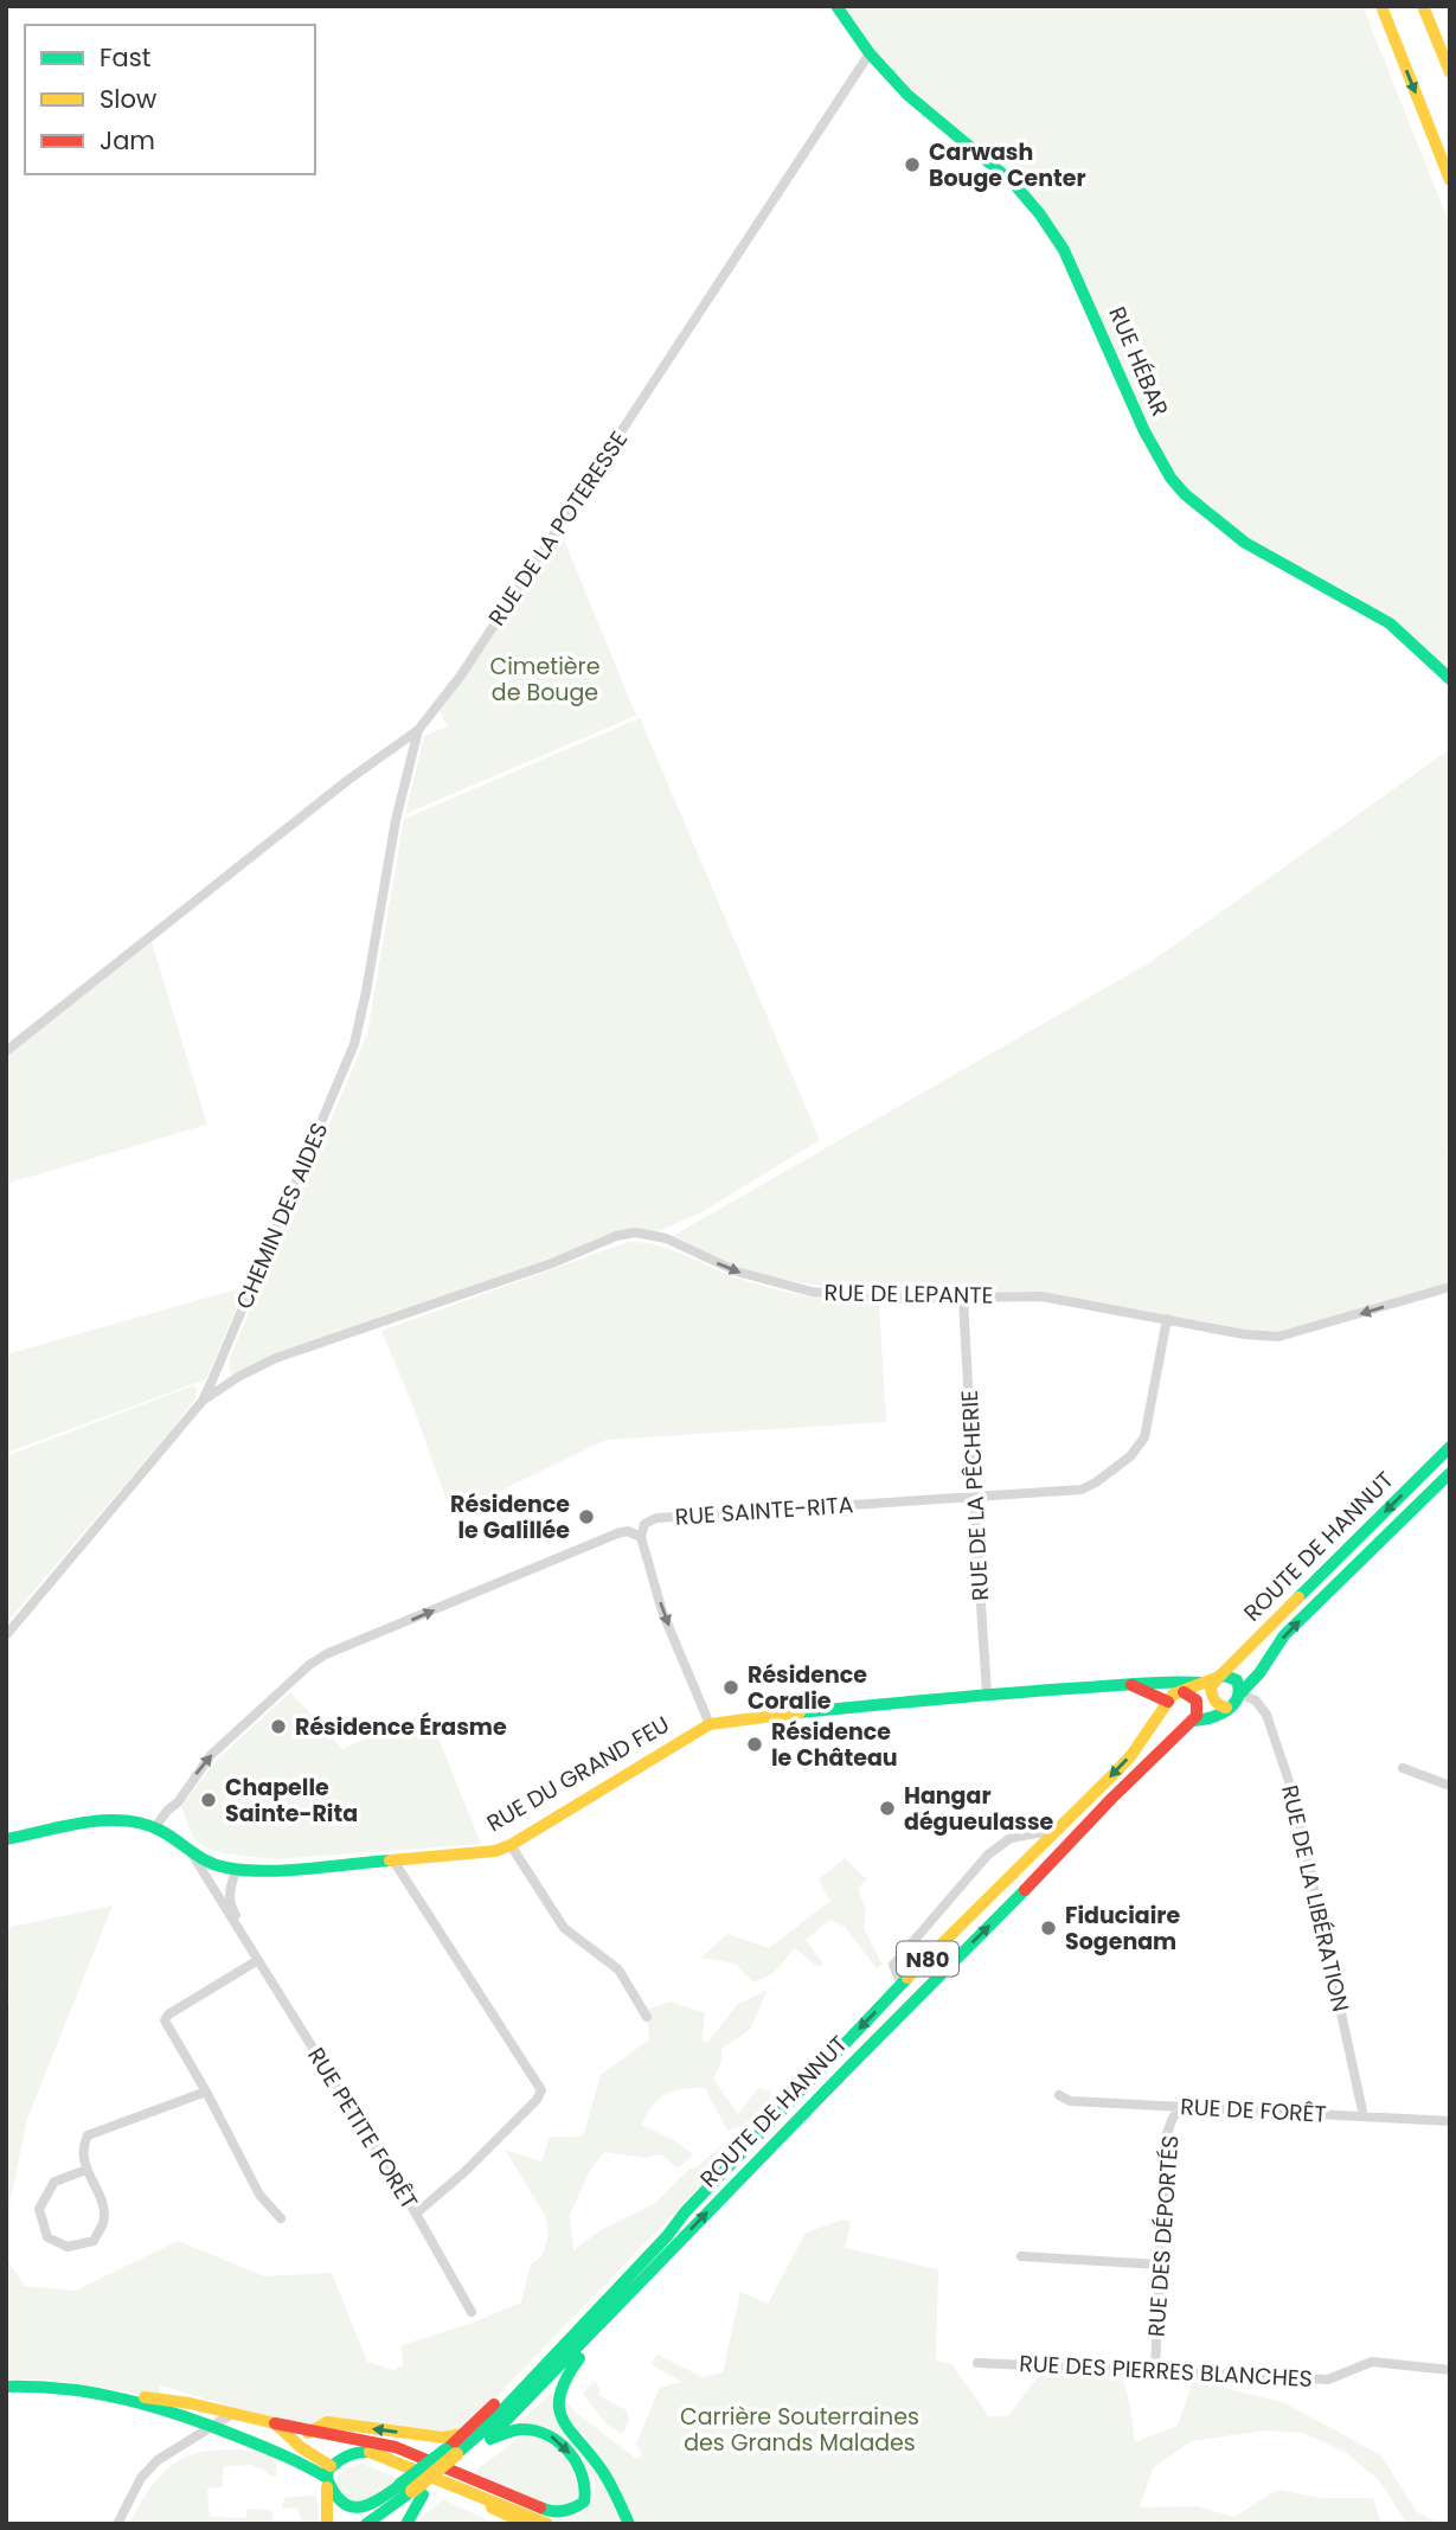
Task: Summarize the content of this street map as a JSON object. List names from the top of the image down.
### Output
{
  "streets": {
    "main road": [
      "RUE HÉBAR",
      "ROUTE DE HANNUT",
      "RUE DU GRAND FEU",
      "N80"
    ],
    "street": [
      "RUE DE LA POTERESSE",
      "CHEMIN DES AIDES",
      "RUE DE LEPANTE",
      "RUE DE LA PÊCHERIE",
      "RUE SAINTE-RITA",
      "RUE DE LA LIBÉRATION",
      "RUE DE FORÊT",
      "RUE PETITE FORÊT",
      "RUE DES DÉPORTÉS",
      "RUE DES PIERRES BLANCHES"
    ]
  },
  "crossings": [
    ["RUE HÉBAR", "RUE DE LA POTERESSE"],
    ["RUE DE LA POTERESSE", "CHEMIN DES AIDES"],
    ["CHEMIN DES AIDES", "RUE DE LEPANTE"],
    ["RUE DE LEPANTE", "RUE DE LA PÊCHERIE"],
    ["RUE DE LEPANTE", "RUE SAINTE-RITA"],
    ["RUE DE LA PÊCHERIE", "RUE SAINTE-RITA"],
    ["RUE DE LA PÊCHERIE", "RUE DU GRAND FEU"],
    ["RUE SAINTE-RITA", "RUE DU GRAND FEU"],
    ["ROUTE DE HANNUT", "RUE DU GRAND FEU"],
    ["ROUTE DE HANNUT", "RUE DE LA LIBÉRATION"],
    ["ROUTE DE HANNUT", "N80"],
    ["RUE DU GRAND FEU", "RUE PETITE FORÊT"],
    ["RUE DE LA LIBÉRATION", "RUE DE FORÊT"],
    ["RUE DE FORÊT", "RUE DES DÉPORTÉS"],
    ["RUE DES DÉPORTÉS", "RUE DES PIERRES BLANCHES"]
  ],
  "one_way": ["RUE SAINTE-RITA"],
  "parks": ["Cimetière de Bouge", "Carrière Souterraines des Grands Malades"],
  "places": [
    "Carwash Bouge Center",
    "Résidence le Galillée",
    "Résidence Coralie",
    "Résidence Érasme",
    "Résidence le Château",
    "Chapelle Sainte-Rita",
    "Hangar dégueulasse",
    "Fiduciaire Sogenam"
  ],
  "legend": ["Fast", "Slow", "Jam"]
}
